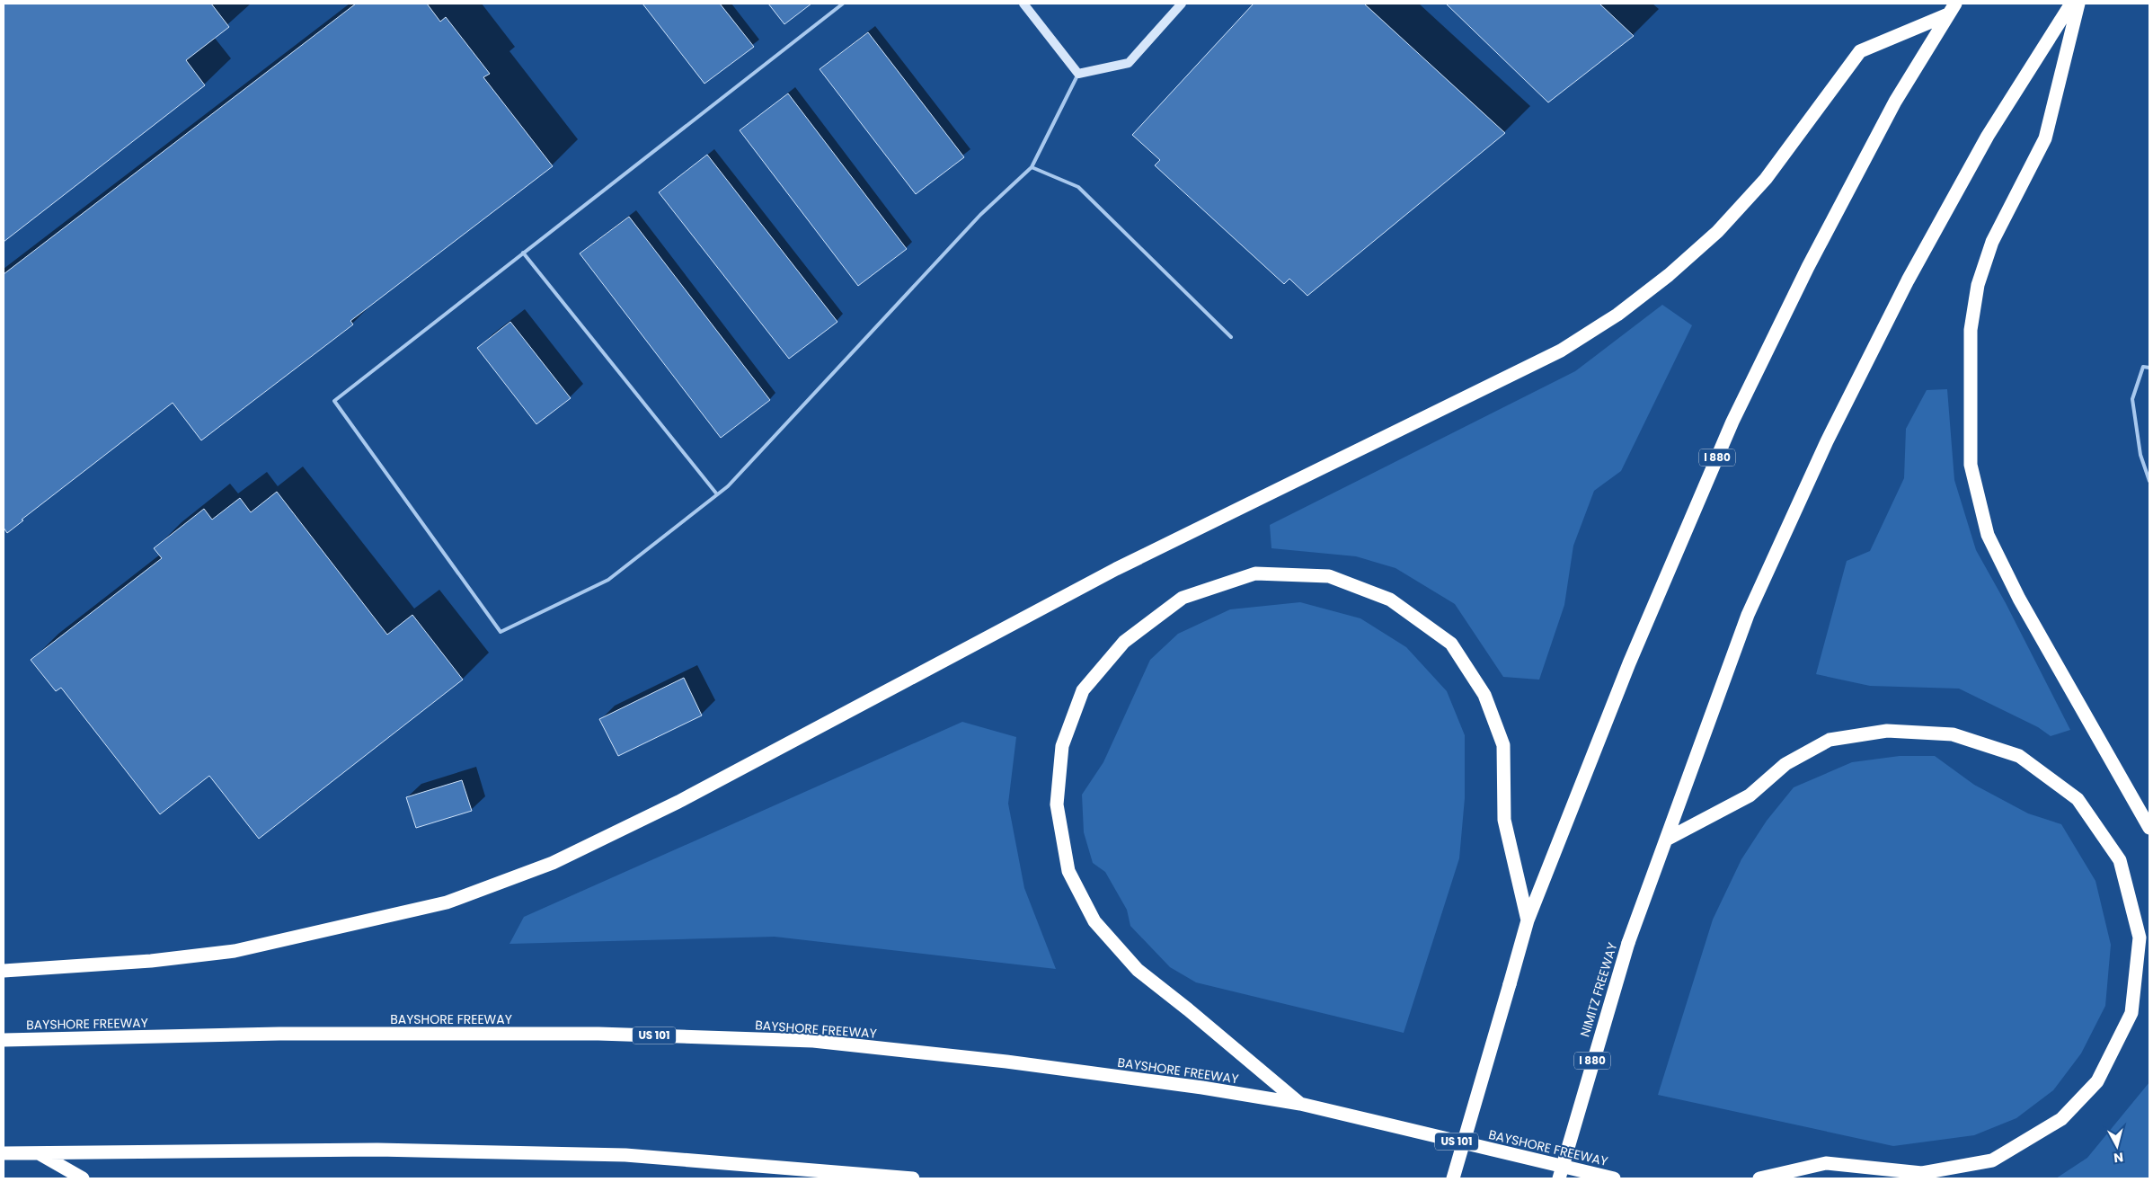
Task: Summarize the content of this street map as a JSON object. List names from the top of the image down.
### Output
{
  "streets": {
    "highway": [
      "I 880",
      "NIMITZ FREEWAY",
      "BAYSHORE FREEWAY",
      "US 101"
    ]
  },
  "crossings": [
    ["I 880", "NIMITZ FREEWAY"]
  ],
  "north": "bottom"
}
